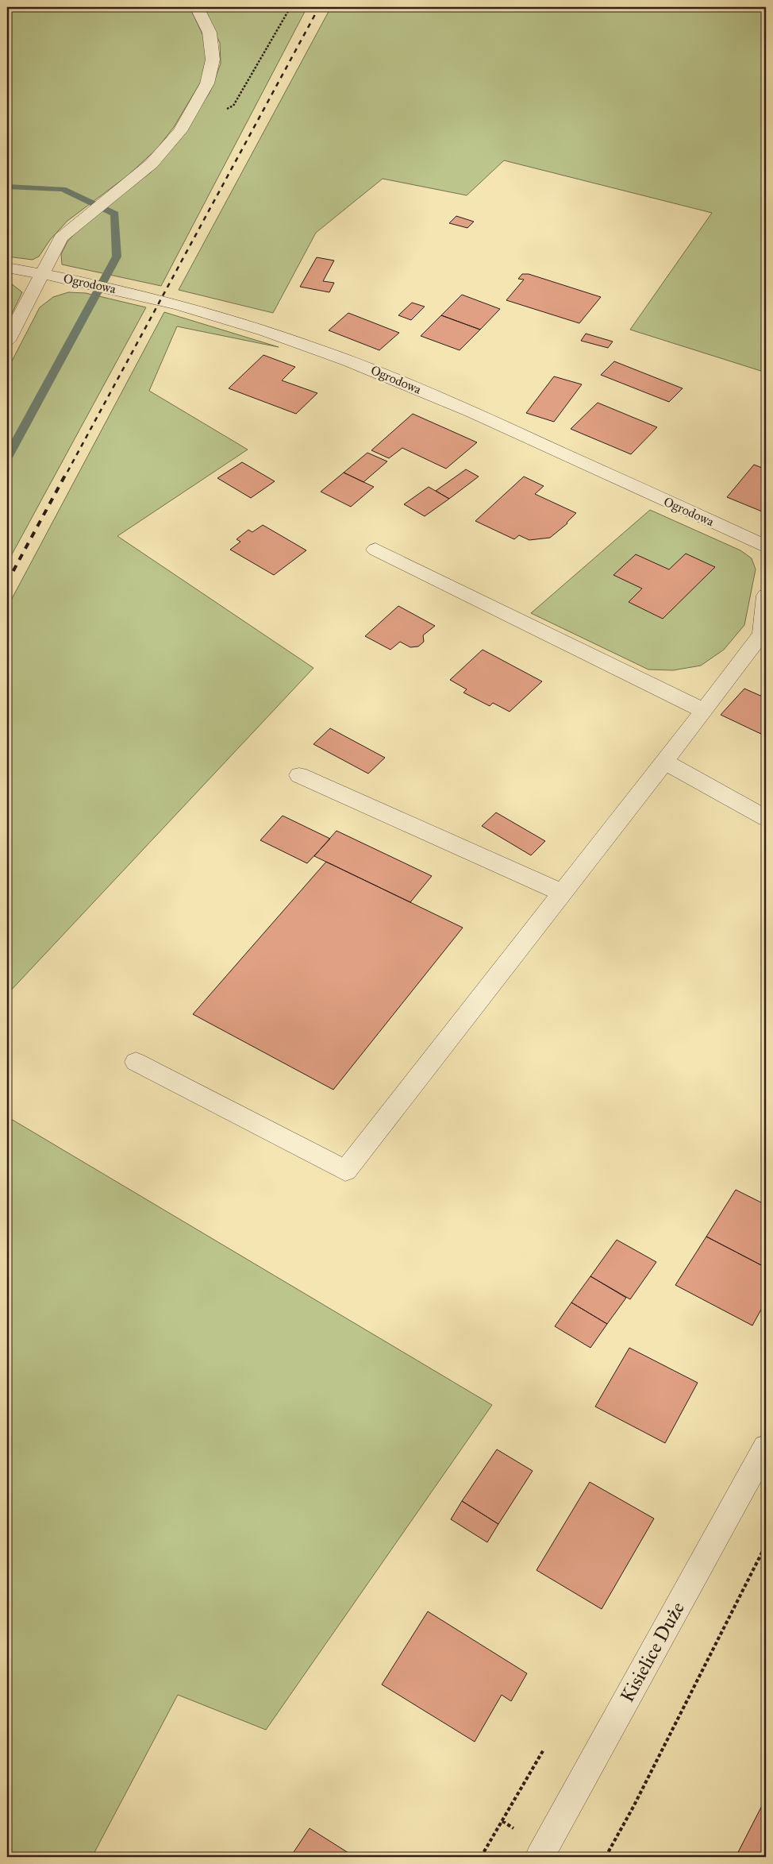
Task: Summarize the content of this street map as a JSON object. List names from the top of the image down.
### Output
{
  "streets": {
    "street": ["Ogrodowa", "Kisielice Duże"]
  }
}
